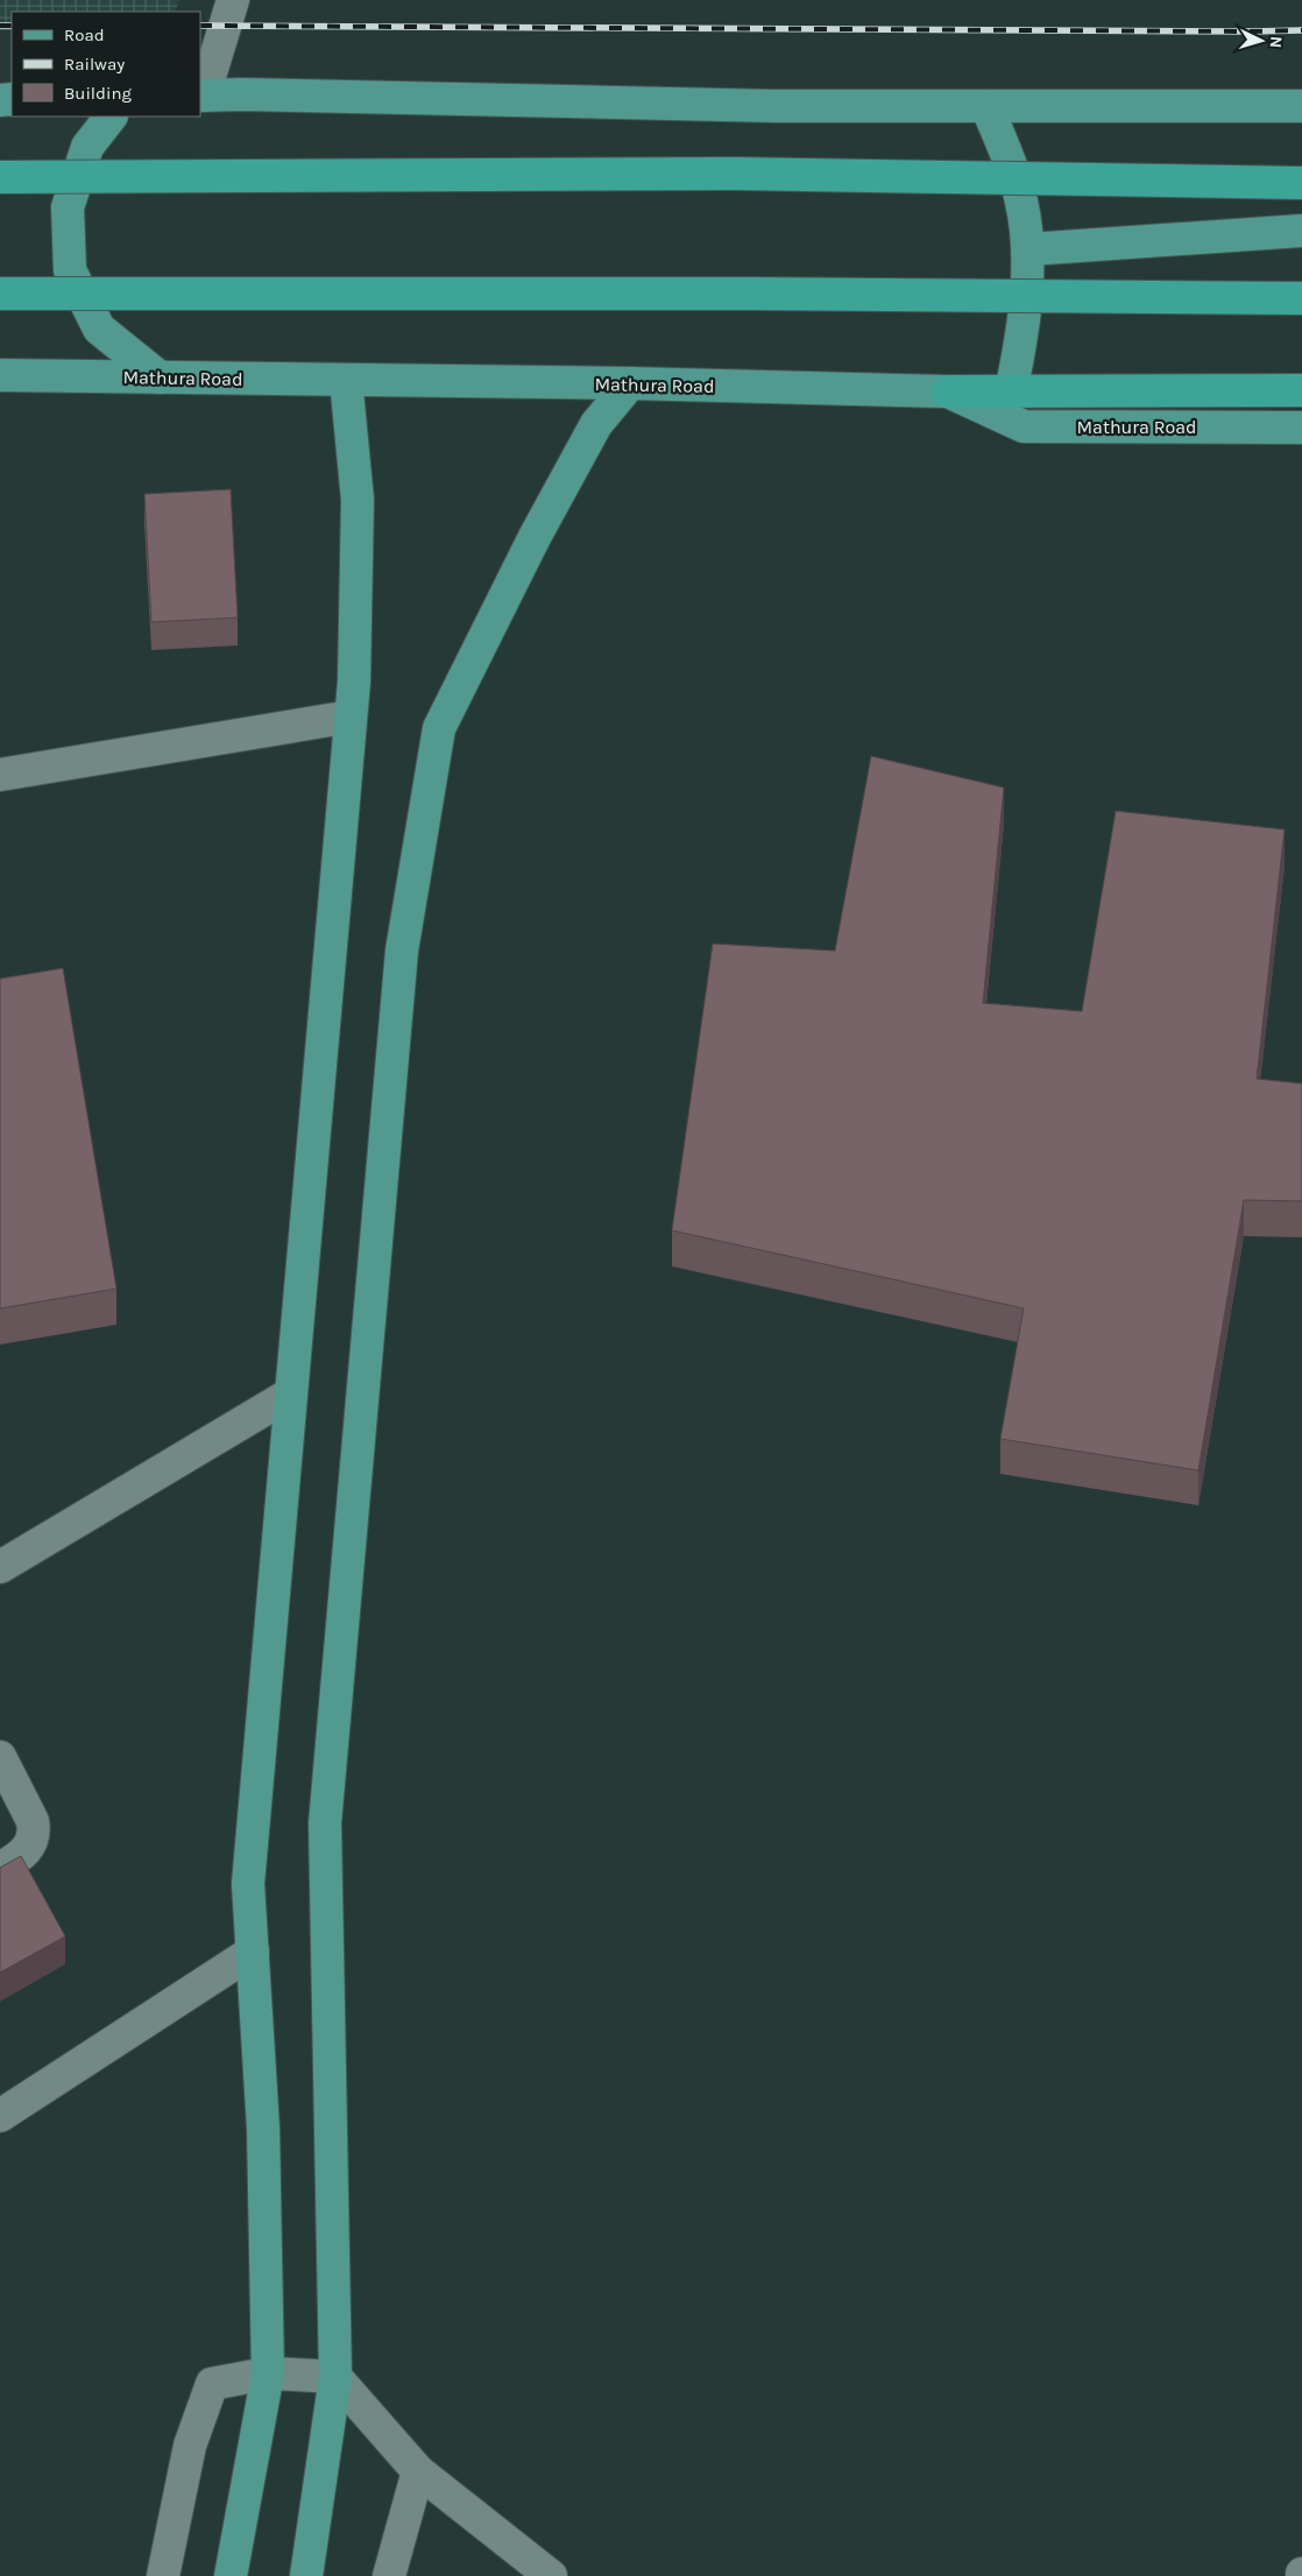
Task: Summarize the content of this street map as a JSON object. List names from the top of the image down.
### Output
{
  "streets": {
    "main road": ["Mathura Road"]
  },
  "legend": ["Road", "Railway", "Building"],
  "north": "right"
}
